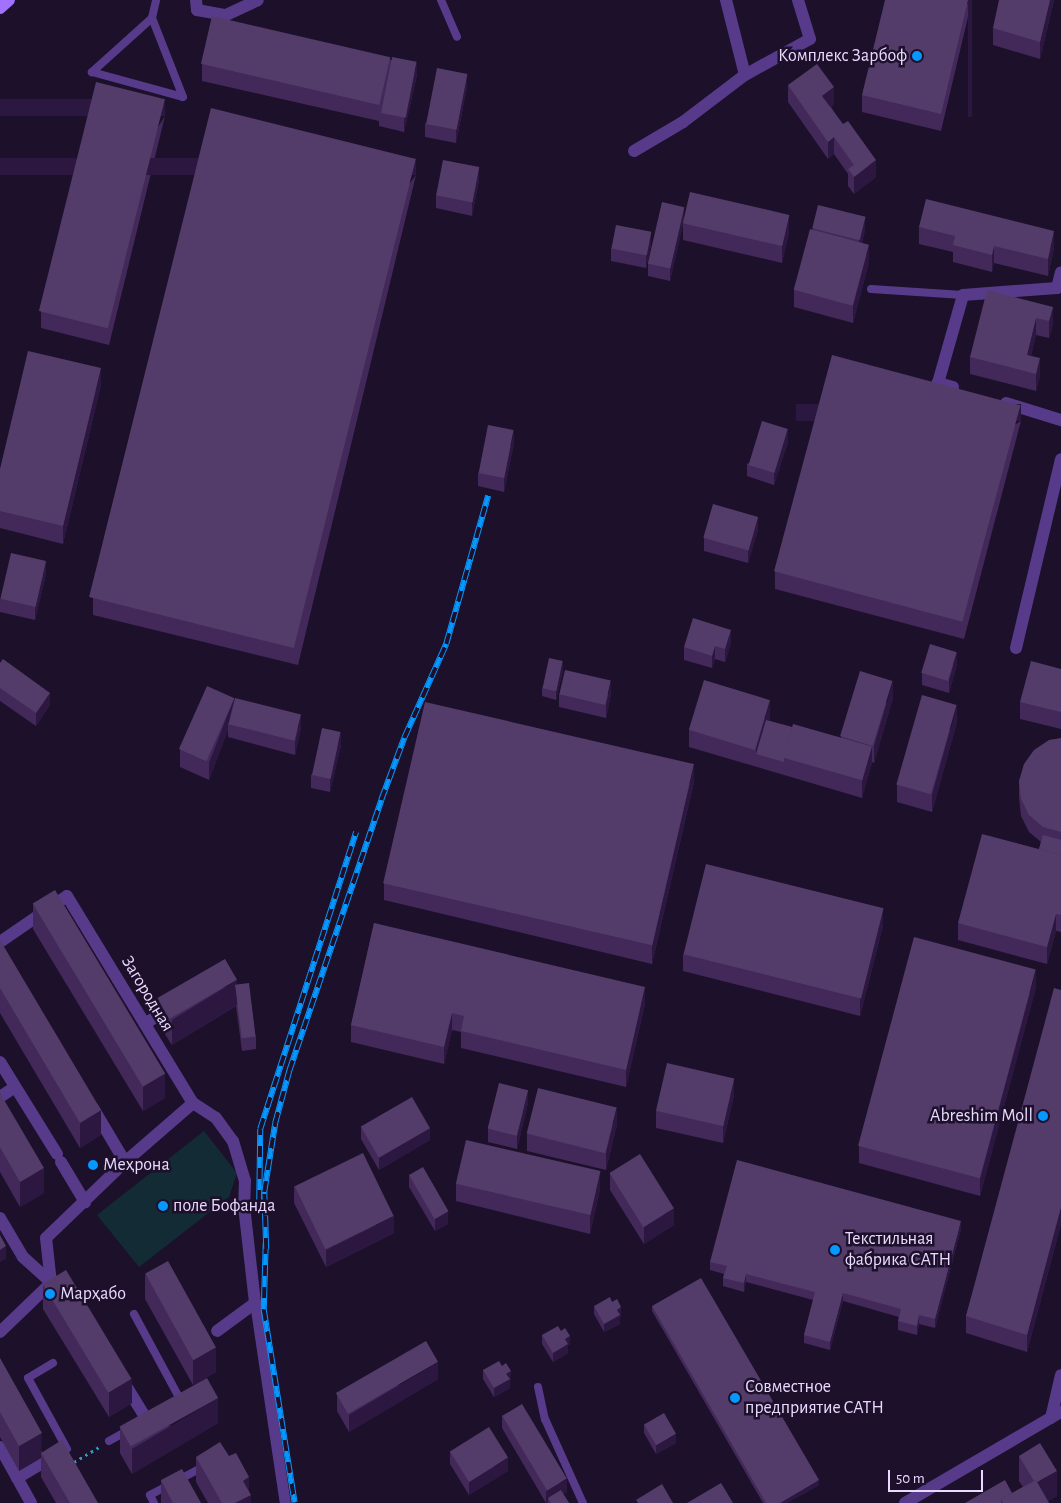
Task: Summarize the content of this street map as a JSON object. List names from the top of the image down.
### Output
{
  "streets": {
    "street": ["Загородная"]
  },
  "places": [
    "Комплекс Зарбоф",
    "Abreshim Moll",
    "Меҳрона",
    "поле Бофанда",
    "Текстильная фабрика САТН",
    "Марҳабо",
    "Совместное предприятие CATH"
  ],
  "scale_bar": "50 m"
}
